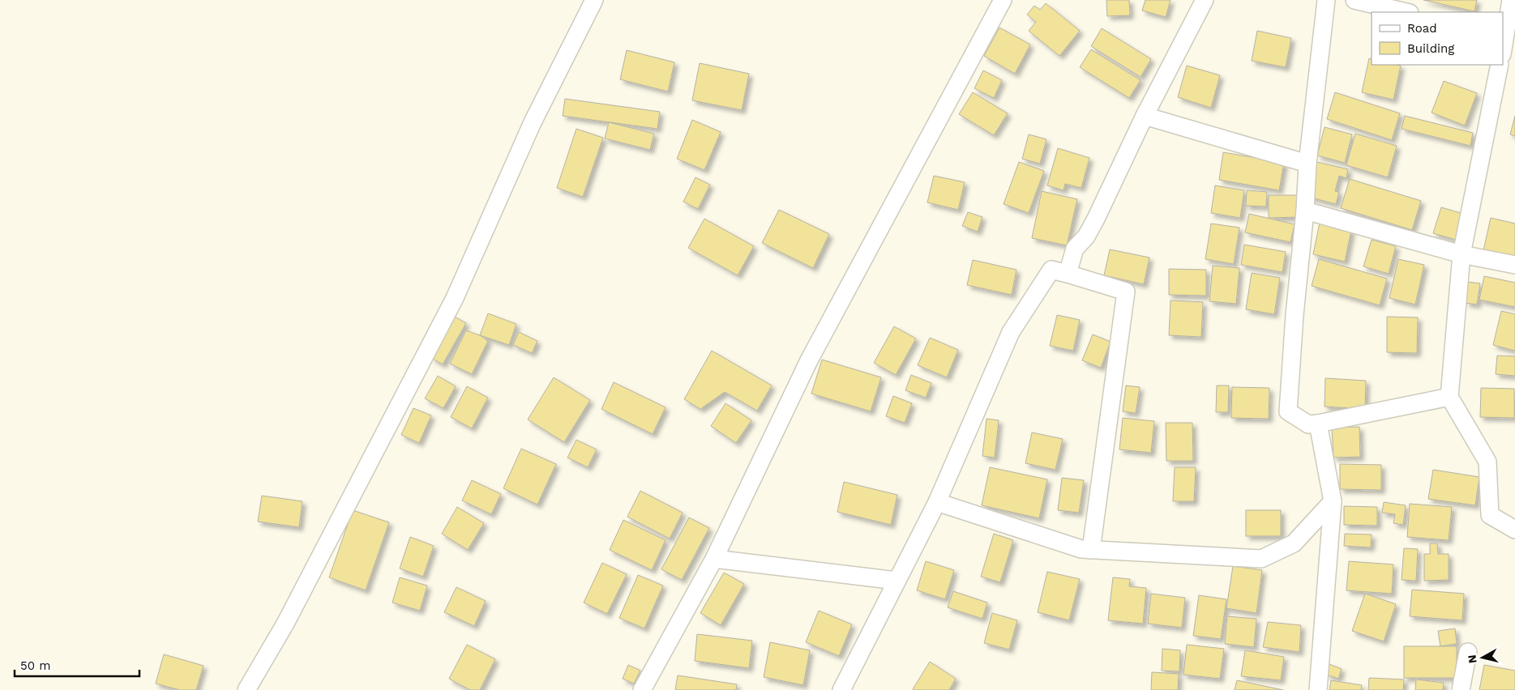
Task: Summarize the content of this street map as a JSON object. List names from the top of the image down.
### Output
{
  "legend": ["Road", "Building"],
  "scale_bar": "50 m",
  "north": "left"
}
